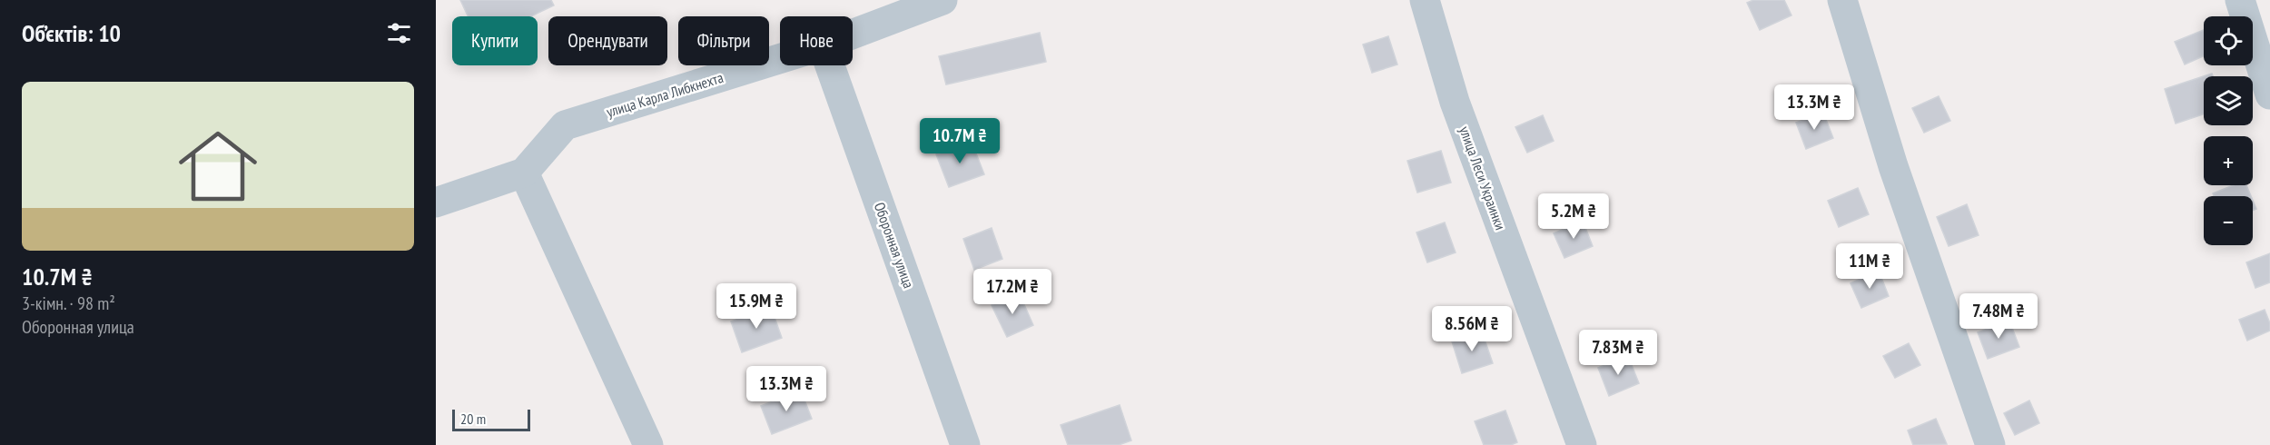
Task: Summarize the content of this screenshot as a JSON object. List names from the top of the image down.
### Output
{
  "streets": {
    "street": ["улица Карла Либкнехта", "улица Леси Украинки", "Оборонная улица"]
  },
  "scale_bar": "20 m",
  "page": {
    "heading": "Об’єктів: 10",
    "map_buttons": ["+", "−"],
    "chip": [
      "Купити",
      "Орендувати",
      "Фільтри",
      "Нове"
    ],
    "list": [
      {
        "name": "10.7M ₴",
        "note": "3-кімн. · 98 m² · Оборонная улица"
      }
    ],
    "price": [
      "13.3M ₴",
      "10.7M ₴",
      "5.2M ₴",
      "11M ₴",
      "17.2M ₴",
      "15.9M ₴",
      "7.48M ₴",
      "8.56M ₴",
      "7.83M ₴",
      "13.3M ₴"
    ],
    "scale": "20 m"
  }
}
